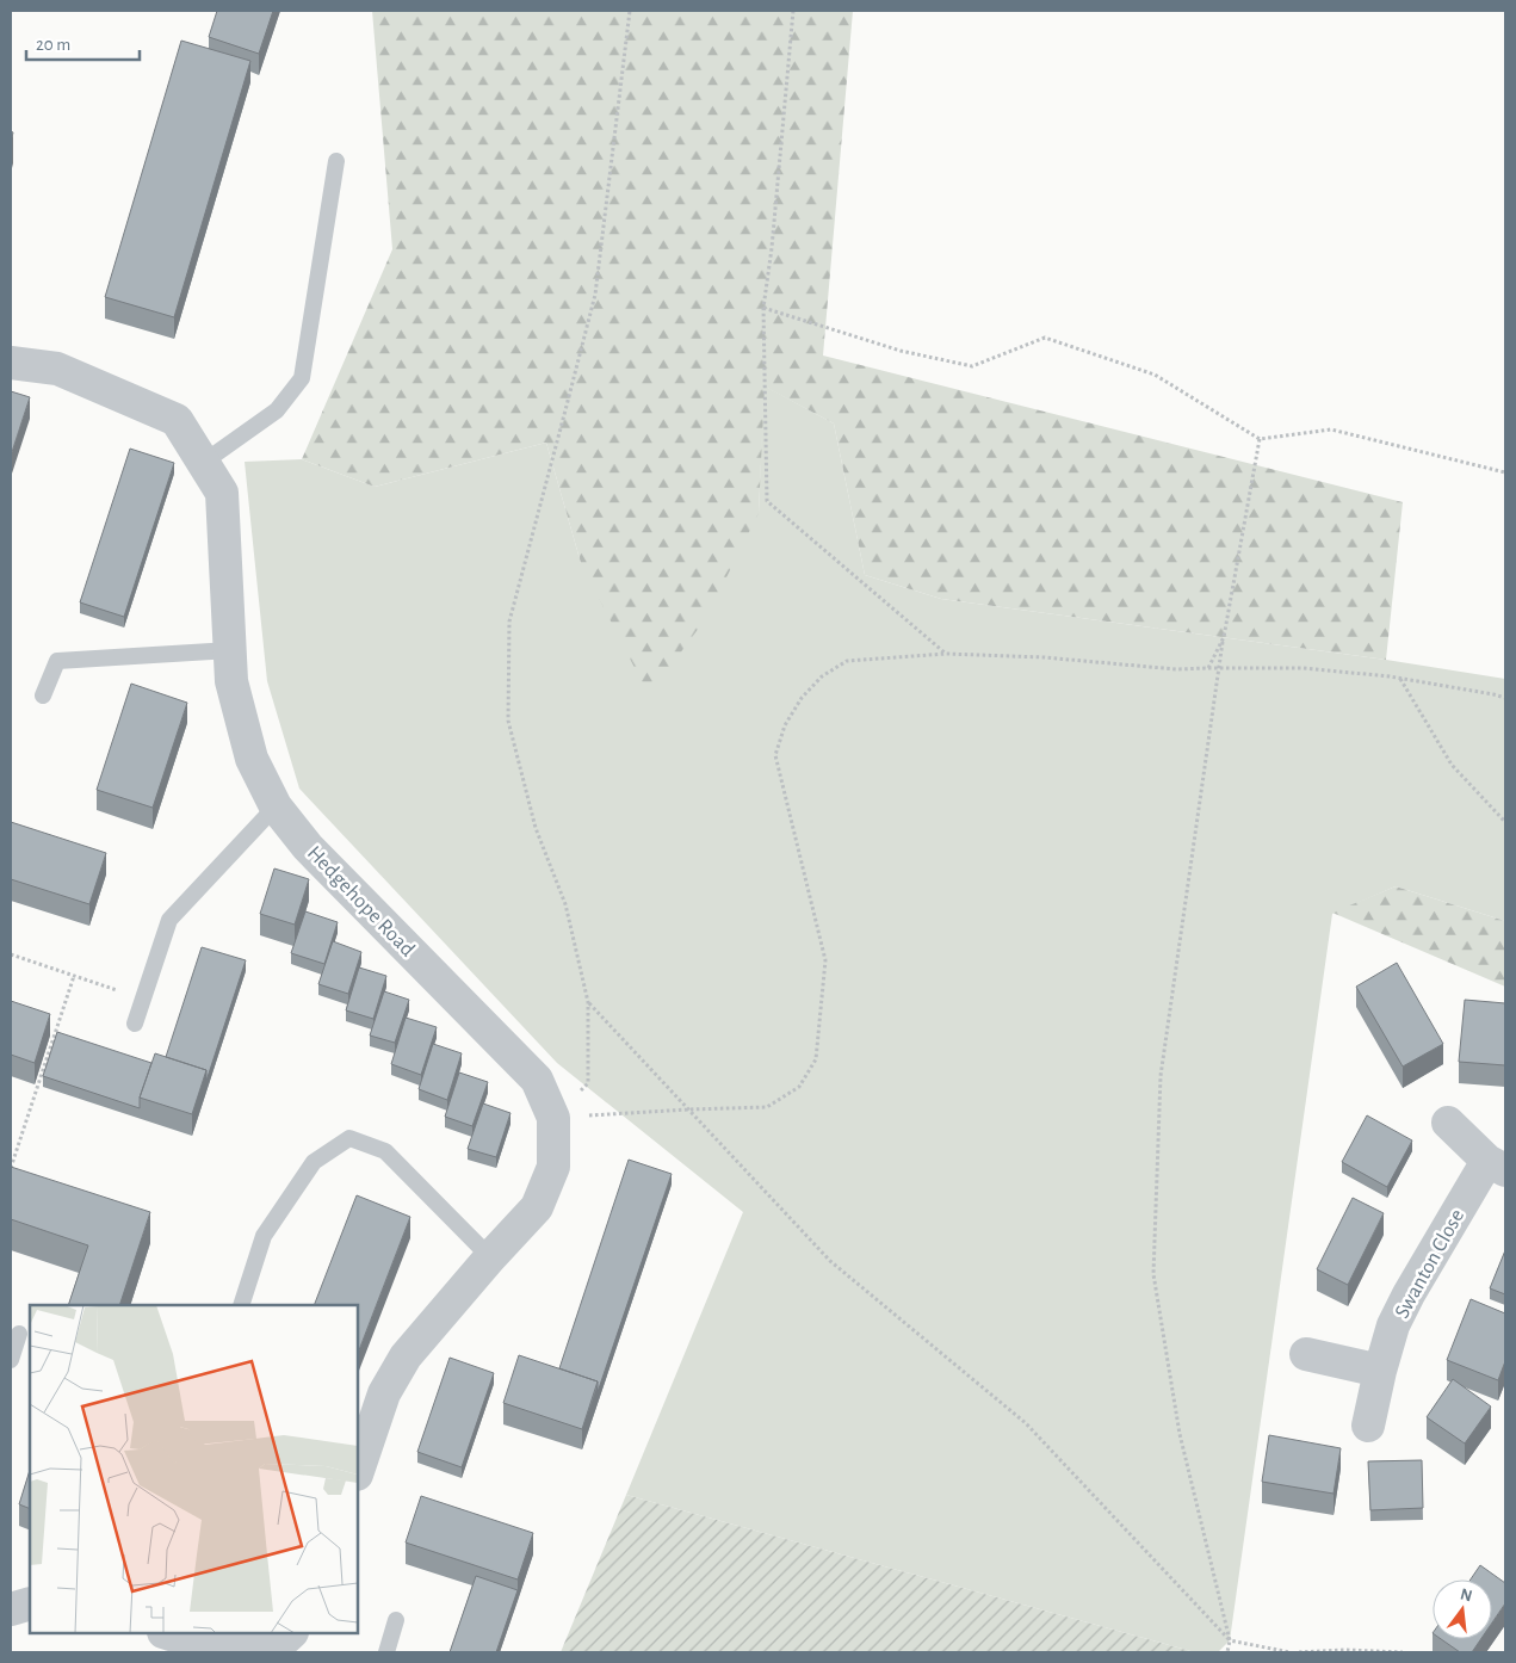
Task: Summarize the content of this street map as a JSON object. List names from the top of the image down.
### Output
{
  "streets": {
    "street": ["Hedgehope Road", "Swanton Close"]
  },
  "scale_bar": "20 m",
  "north": "top"
}
